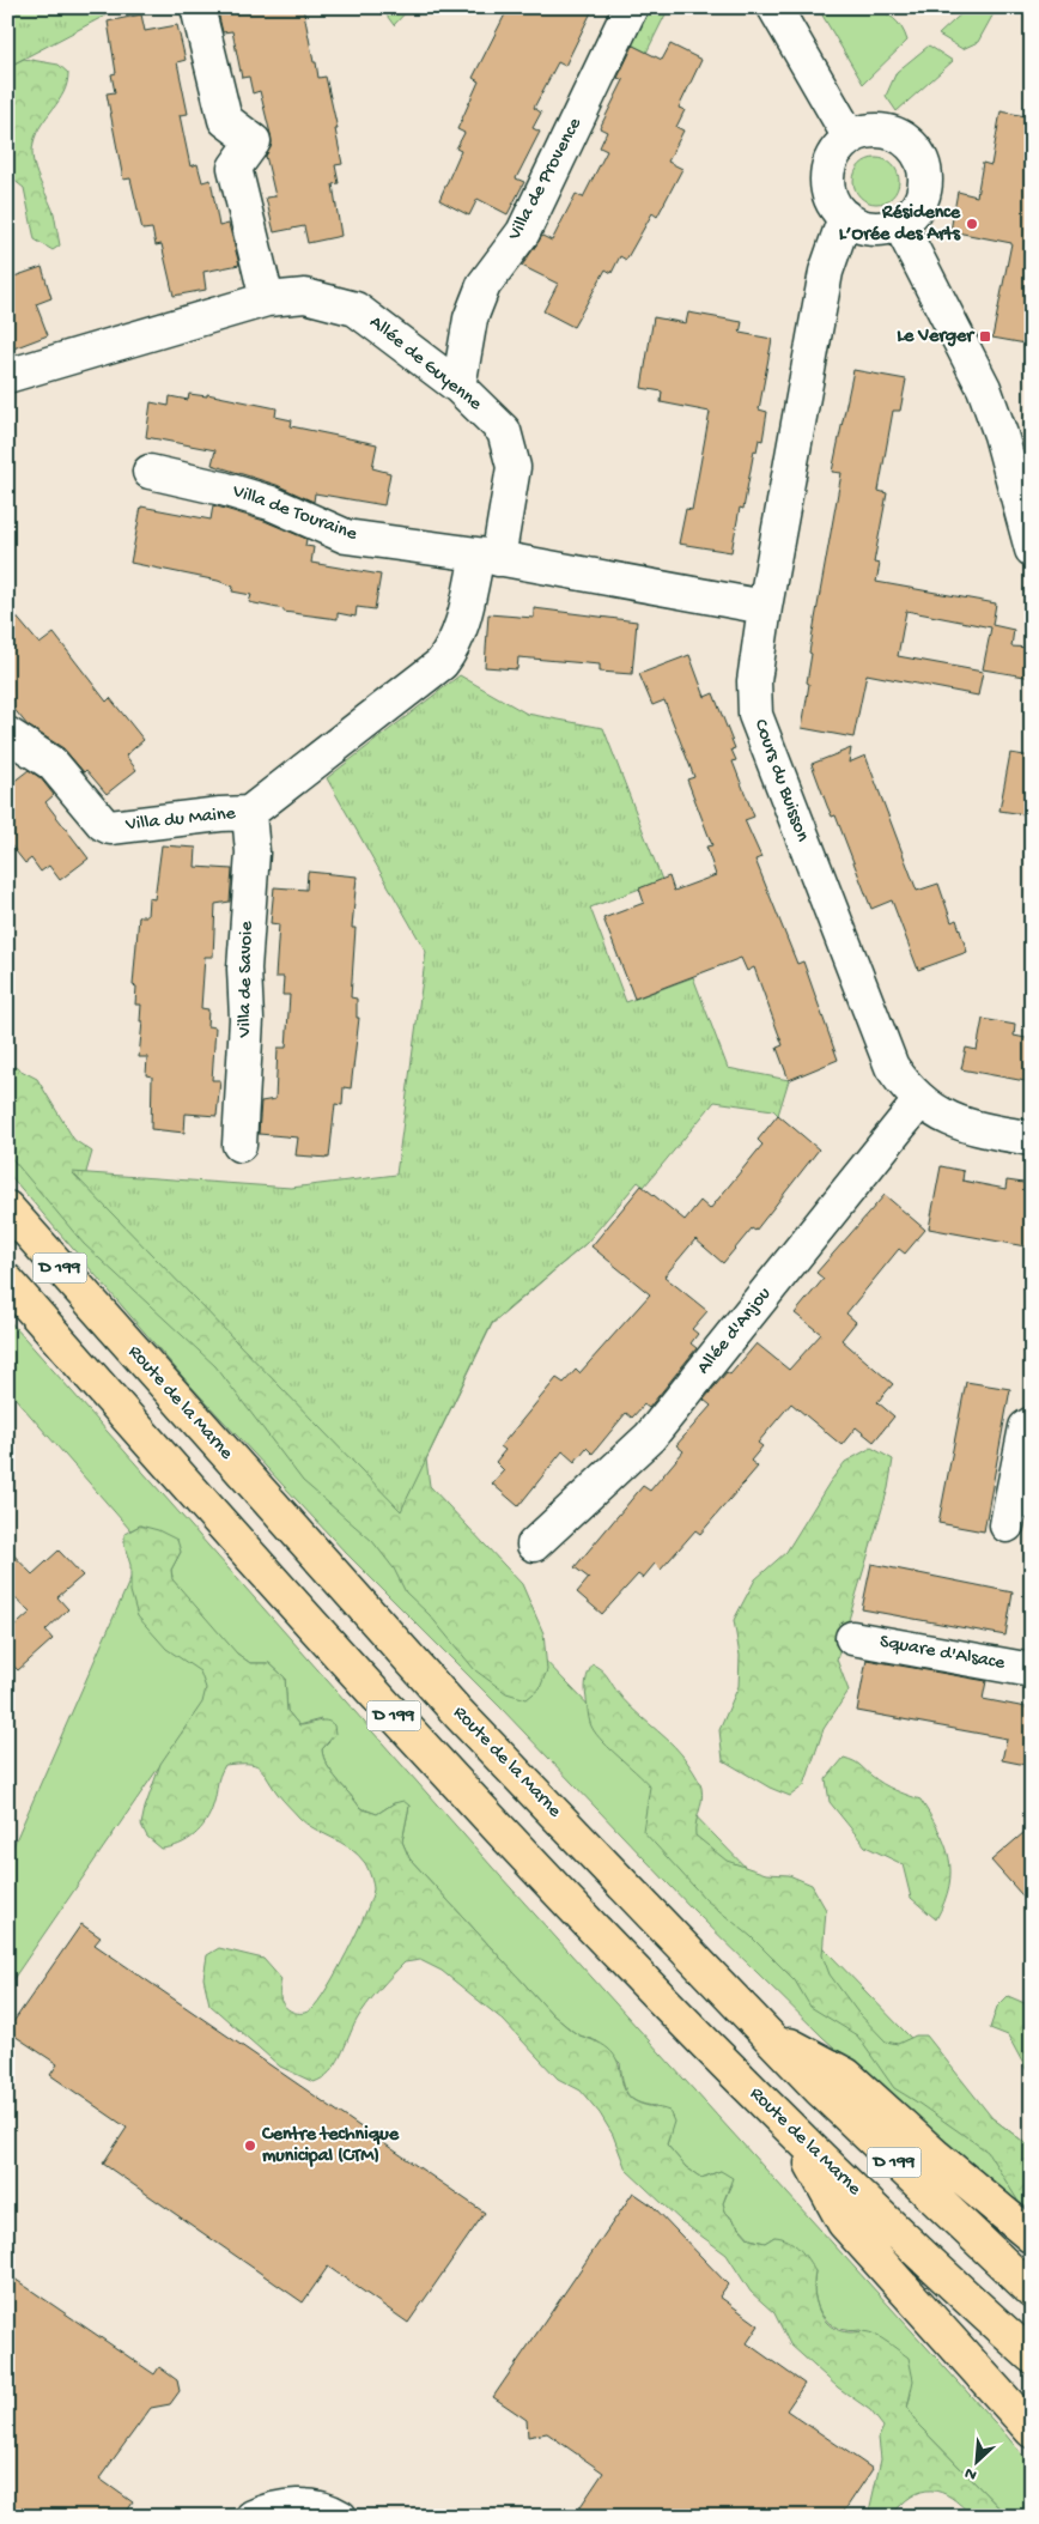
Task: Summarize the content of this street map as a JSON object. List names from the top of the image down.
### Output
{
  "streets": {
    "highway": ["D 199", "Route de la Marne"],
    "street": [
      "Villa de Provence",
      "Allée de Guyenne",
      "Villa de Touraine",
      "Cours du Buisson",
      "Villa du Maine",
      "Villa de Savoie",
      "Allée d'Anjou",
      "Square d'Alsace"
    ]
  },
  "crossings": [
    ["Villa de Provence", "Allée de Guyenne"],
    ["Allée de Guyenne", "Villa de Touraine"],
    ["Allée de Guyenne", "Villa du Maine"],
    ["Allée de Guyenne", "Villa de Savoie"],
    ["Cours du Buisson", "Allée d'Anjou"],
    ["Villa du Maine", "Villa de Savoie"]
  ],
  "places": {
    "other": ["Résidence L’Orée des Arts", "Centre technique municipal (CTM)"],
    "transit": ["Le Verger"]
  },
  "north": "bottom left"
}
